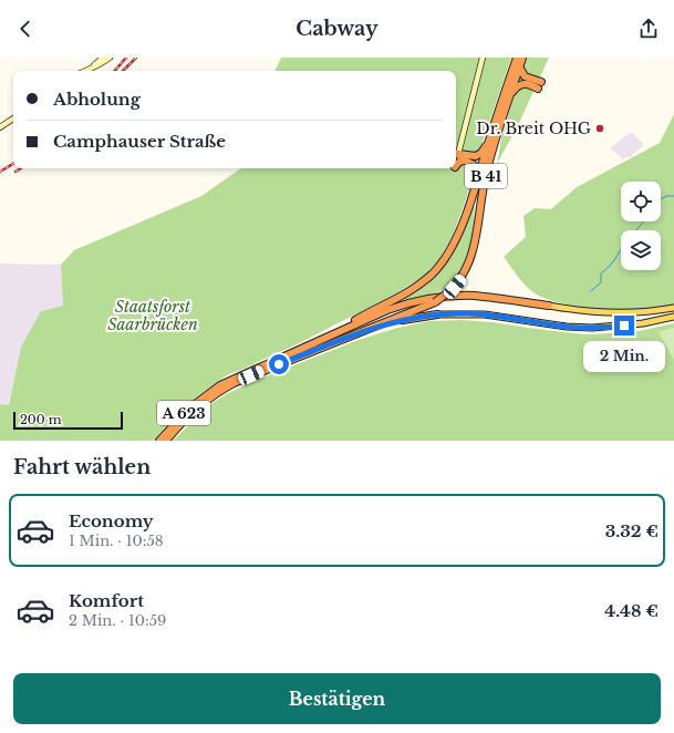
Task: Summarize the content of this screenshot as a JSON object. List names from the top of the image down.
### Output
{
  "streets": {
    "highway": ["B 41", "A 623"]
  },
  "crossings": [
    ["B 41", "A 623"]
  ],
  "parks": ["Staatsforst Saarbrücken"],
  "places": ["Dr. Breit OHG"],
  "scale_bar": "200 m",
  "page": {
    "header": "Cabway",
    "banner": ["Abholung", "Camphauser Straße"],
    "bubble": "2 Min.",
    "scale": "200 m",
    "heading": "Fahrt wählen",
    "list": [
      {
        "name": "Economy",
        "note": "1 Min. · 10:58",
        "value": "3.32 €"
      },
      {
        "name": "Komfort",
        "note": "2 Min. · 10:59",
        "value": "4.48 €"
      }
    ],
    "buttons": "Bestätigen"
  }
}
